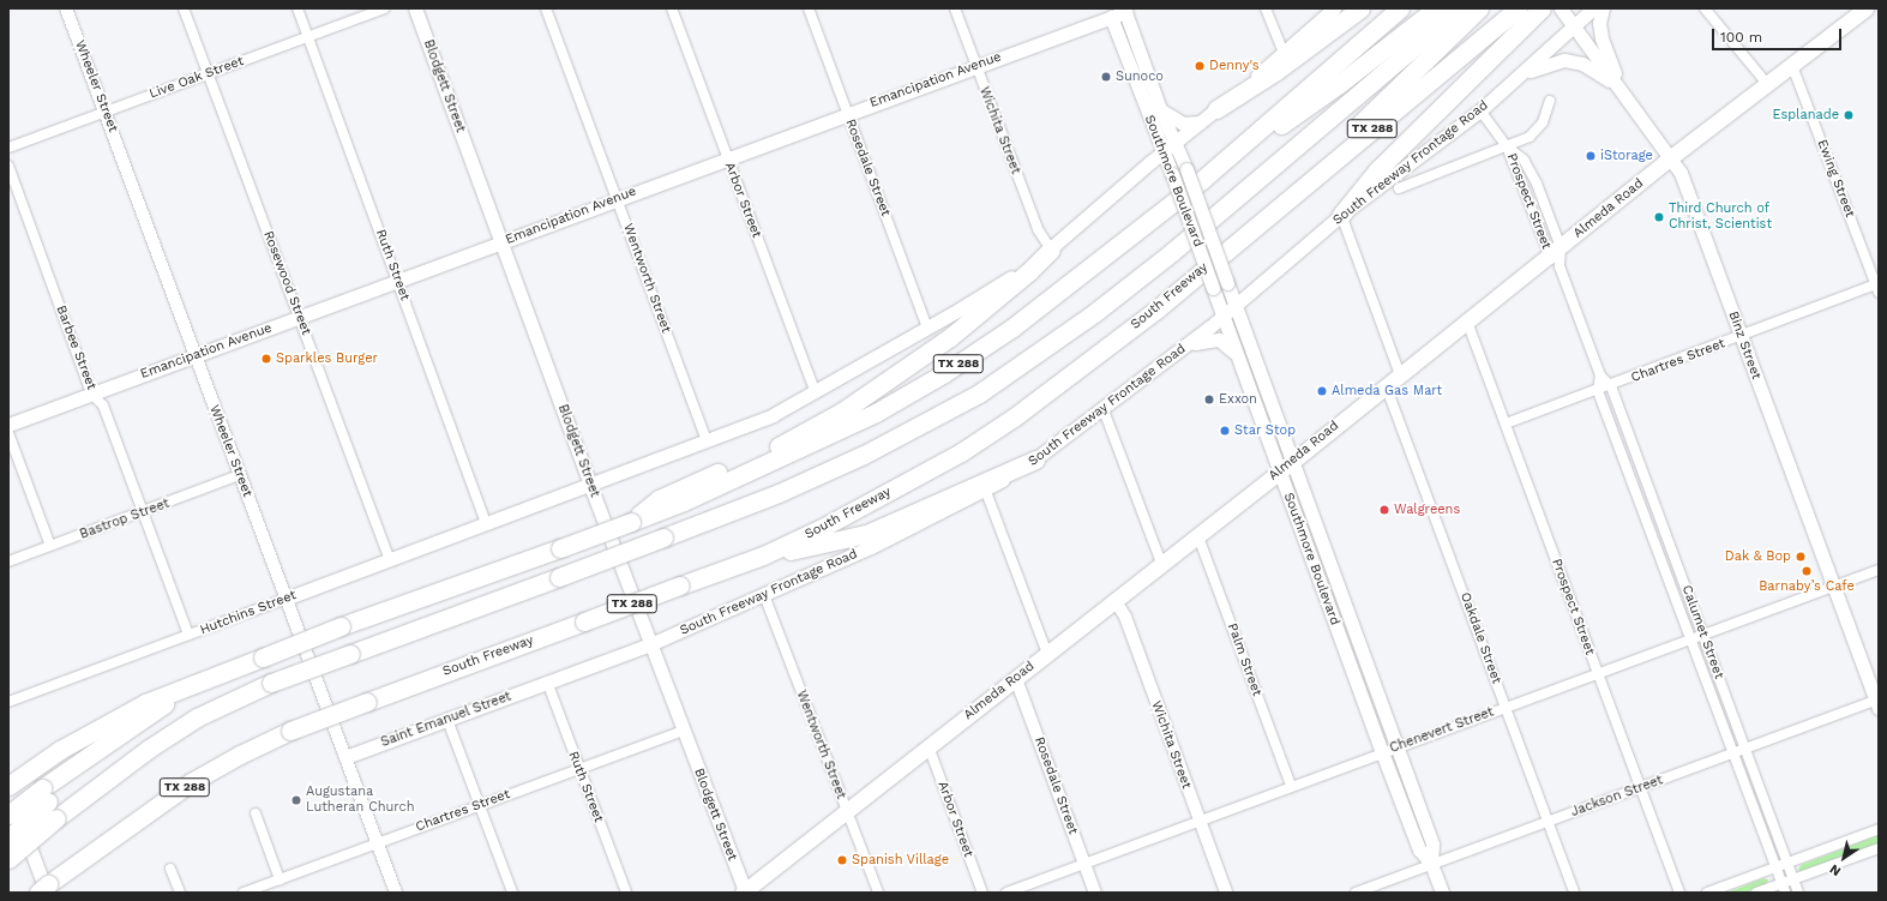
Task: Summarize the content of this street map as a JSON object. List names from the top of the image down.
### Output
{
  "streets": {
    "highway": ["TX 288", "South Freeway"],
    "main road": [
      "Emancipation Avenue",
      "Blodgett Street",
      "South Freeway Frontage Road",
      "Southmore Boulevard",
      "Almeda Road",
      "Binz Street",
      "Hutchins Street",
      "Saint Emanuel Street"
    ],
    "street": [
      "Live Oak Street",
      "Wheeler Street",
      "Wichita Street",
      "Rosedale Street",
      "Ewing Street",
      "Arbor Street",
      "Prospect Street",
      "Ruth Street",
      "Wentworth Street",
      "Rosewood Street",
      "Barbee Street",
      "Chartres Street",
      "Bastrop Street",
      "Calumet Street",
      "Oakdale Street",
      "Palm Street",
      "Chenevert Street",
      "Jackson Street"
    ]
  },
  "crossings": [
    ["Live Oak Street", "Wheeler Street"],
    ["Live Oak Street", "Ruth Street"],
    ["Live Oak Street", "Rosewood Street"],
    ["Emancipation Avenue", "Wheeler Street"],
    ["Emancipation Avenue", "Blodgett Street"],
    ["Emancipation Avenue", "Wichita Street"],
    ["Emancipation Avenue", "Rosedale Street"],
    ["Emancipation Avenue", "Southmore Boulevard"],
    ["Emancipation Avenue", "Arbor Street"],
    ["Emancipation Avenue", "Ruth Street"],
    ["Emancipation Avenue", "Wentworth Street"],
    ["Emancipation Avenue", "Rosewood Street"],
    ["Emancipation Avenue", "Barbee Street"],
    ["Wheeler Street", "Chartres Street"],
    ["Wheeler Street", "Bastrop Street"],
    ["Wheeler Street", "Hutchins Street"],
    ["Wheeler Street", "Saint Emanuel Street"],
    ["Blodgett Street", "South Freeway Frontage Road"],
    ["Blodgett Street", "Almeda Road"],
    ["Blodgett Street", "Chartres Street"],
    ["Wichita Street", "Almeda Road"],
    ["Wichita Street", "Chenevert Street"],
    ["South Freeway Frontage Road", "Southmore Boulevard"],
    ["South Freeway Frontage Road", "Prospect Street"],
    ["South Freeway Frontage Road", "Ruth Street"],
    ["South Freeway Frontage Road", "Wentworth Street"],
    ["South Freeway Frontage Road", "Binz Street"],
    ["South Freeway Frontage Road", "Saint Emanuel Street"],
    ["Rosedale Street", "Almeda Road"],
    ["Rosedale Street", "Chenevert Street"],
    ["Ewing Street", "Almeda Road"],
    ["Ewing Street", "Chartres Street"],
    ["Southmore Boulevard", "Almeda Road"],
    ["Southmore Boulevard", "Chenevert Street"],
    ["Southmore Boulevard", "Jackson Street"],
    ["Arbor Street", "Almeda Road"],
    ["Prospect Street", "Almeda Road"],
    ["Prospect Street", "Chartres Street"],
    ["Prospect Street", "Calumet Street"],
    ["Prospect Street", "Chenevert Street"],
    ["Prospect Street", "Jackson Street"],
    ["Almeda Road", "Wentworth Street"],
    ["Almeda Road", "Binz Street"],
    ["Almeda Road", "Calumet Street"],
    ["Almeda Road", "Oakdale Street"],
    ["Almeda Road", "Palm Street"],
    ["Ruth Street", "Chartres Street"],
    ["Ruth Street", "Hutchins Street"],
    ["Ruth Street", "Saint Emanuel Street"],
    ["Rosewood Street", "Hutchins Street"],
    ["Binz Street", "Chartres Street"],
    ["Binz Street", "Chenevert Street"],
    ["Binz Street", "Jackson Street"],
    ["Barbee Street", "Bastrop Street"],
    ["Barbee Street", "Hutchins Street"],
    ["Chartres Street", "Calumet Street"],
    ["Calumet Street", "Chenevert Street"],
    ["Calumet Street", "Jackson Street"],
    ["Oakdale Street", "Chenevert Street"],
    ["Oakdale Street", "Jackson Street"],
    ["Palm Street", "Chenevert Street"]
  ],
  "places": [
    "Denny's",
    "Sunoco",
    "Esplanade",
    "iStorage",
    "Third Church of Christ, Scientist",
    "Sparkles Burger",
    "Almeda Gas Mart",
    "Exxon",
    "Star Stop",
    "Walgreens",
    "Dak & Bop",
    "Barnaby’s Cafe",
    "Augustana Lutheran Church",
    "Spanish Village"
  ],
  "scale_bar": "100 m",
  "north": "bottom left"
}
